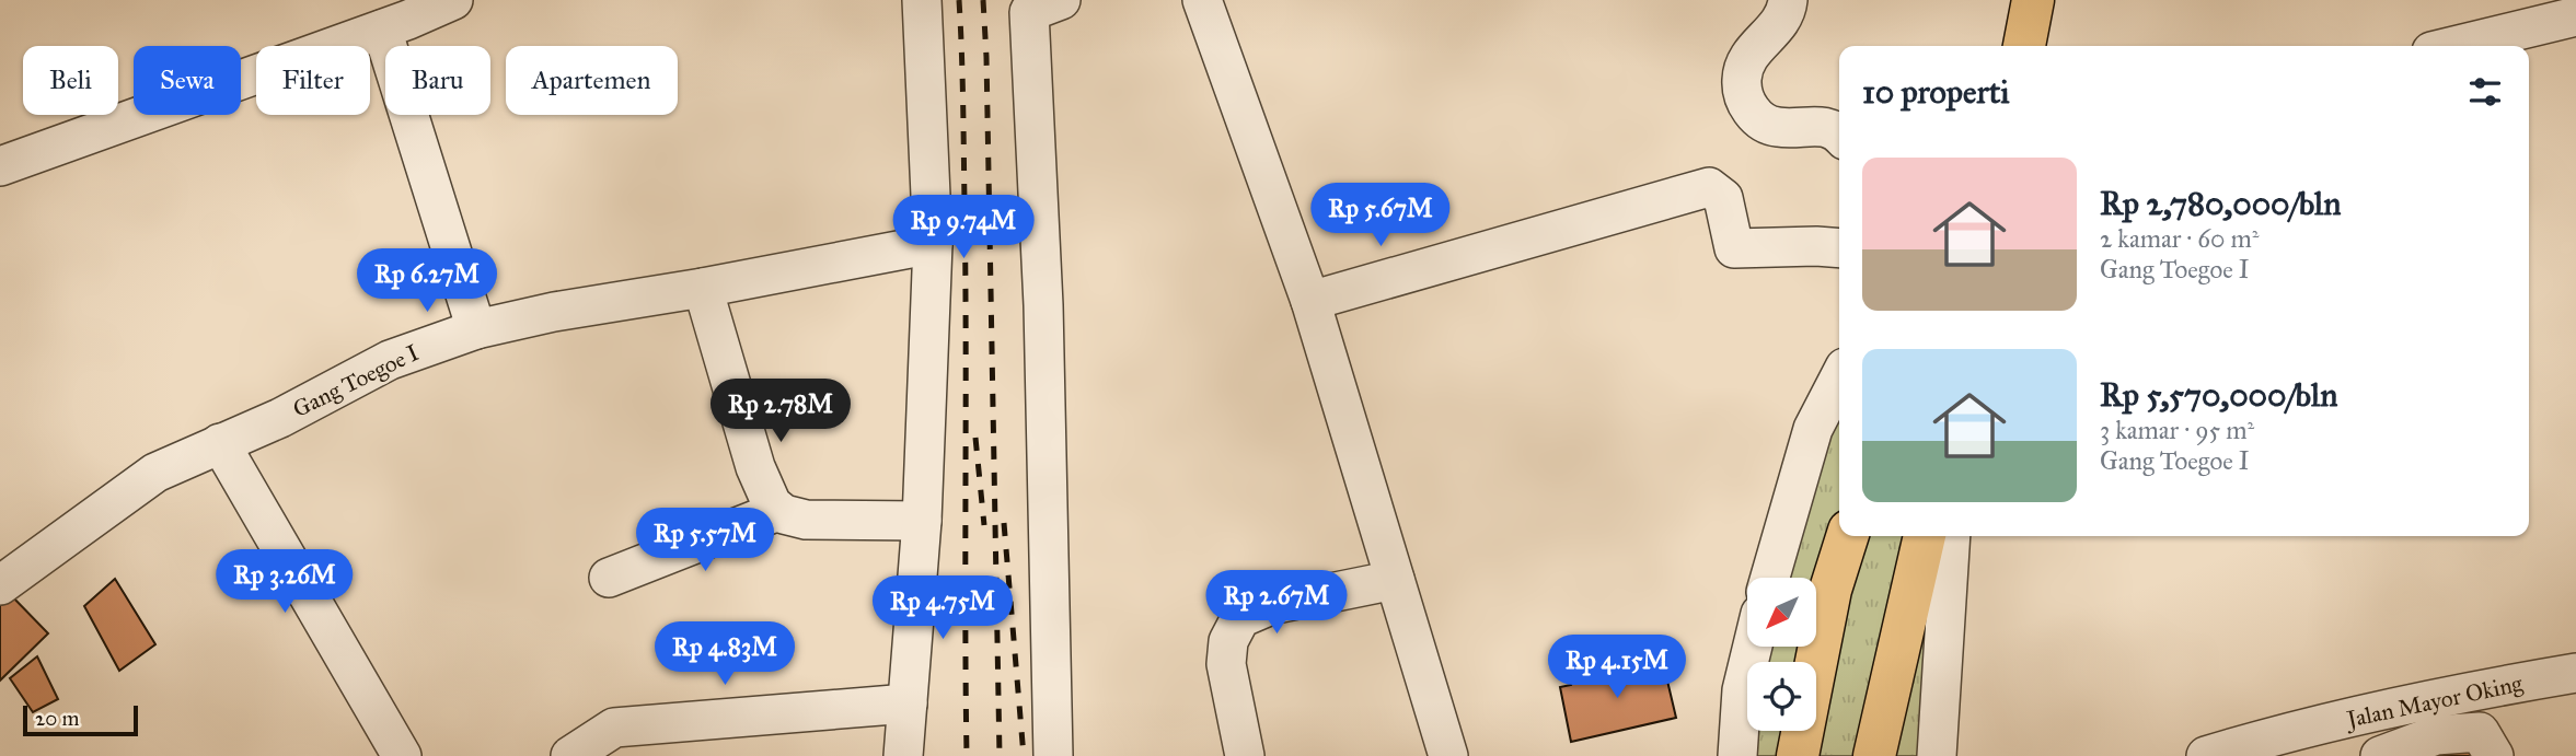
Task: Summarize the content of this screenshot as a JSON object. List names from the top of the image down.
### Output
{
  "streets": {
    "street": ["Gang Toegoe I", "Jalan Mayor Oking"]
  },
  "scale_bar": "20 m",
  "north": "bottom left",
  "page": {
    "chip": [
      "Beli",
      "Sewa",
      "Filter",
      "Baru",
      "Apartemen"
    ],
    "heading": "10 properti",
    "list": [
      {
        "name": "Rp 2,780,000/bln",
        "note": "2 kamar · 60 m² · Gang Toegoe I"
      },
      {
        "name": "Rp 5,570,000/bln",
        "note": "3 kamar · 95 m² · Gang Toegoe I"
      }
    ],
    "price": [
      "Rp 5.67M",
      "Rp 9.74M",
      "Rp 6.27M",
      "Rp 2.78M",
      "Rp 5.57M",
      "Rp 3.26M",
      "Rp 2.67M",
      "Rp 4.75M",
      "Rp 4.83M",
      "Rp 4.15M"
    ],
    "scale": "20 m"
  }
}
